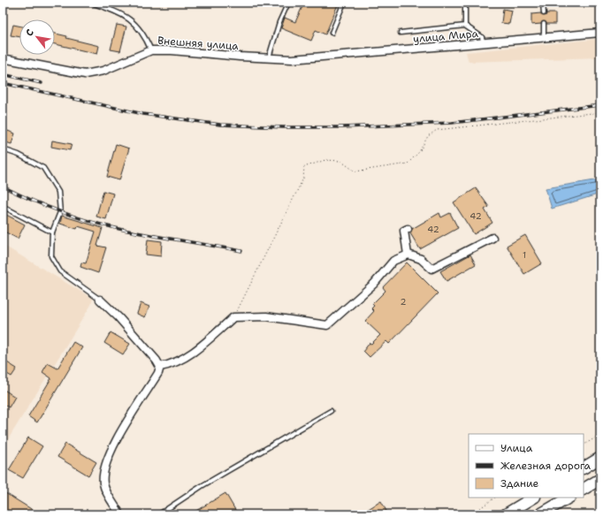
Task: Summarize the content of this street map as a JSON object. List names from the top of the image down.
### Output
{
  "streets": {
    "street": ["улица Мира", "Внешняя улица"]
  },
  "crossings": [
    ["улица Мира", "Внешняя улица"]
  ],
  "house_numbers": [
    "42",
    "42",
    "1",
    "2"
  ],
  "legend": ["Улица", "Железная дорога", "Здание"],
  "north": "top left"
}
